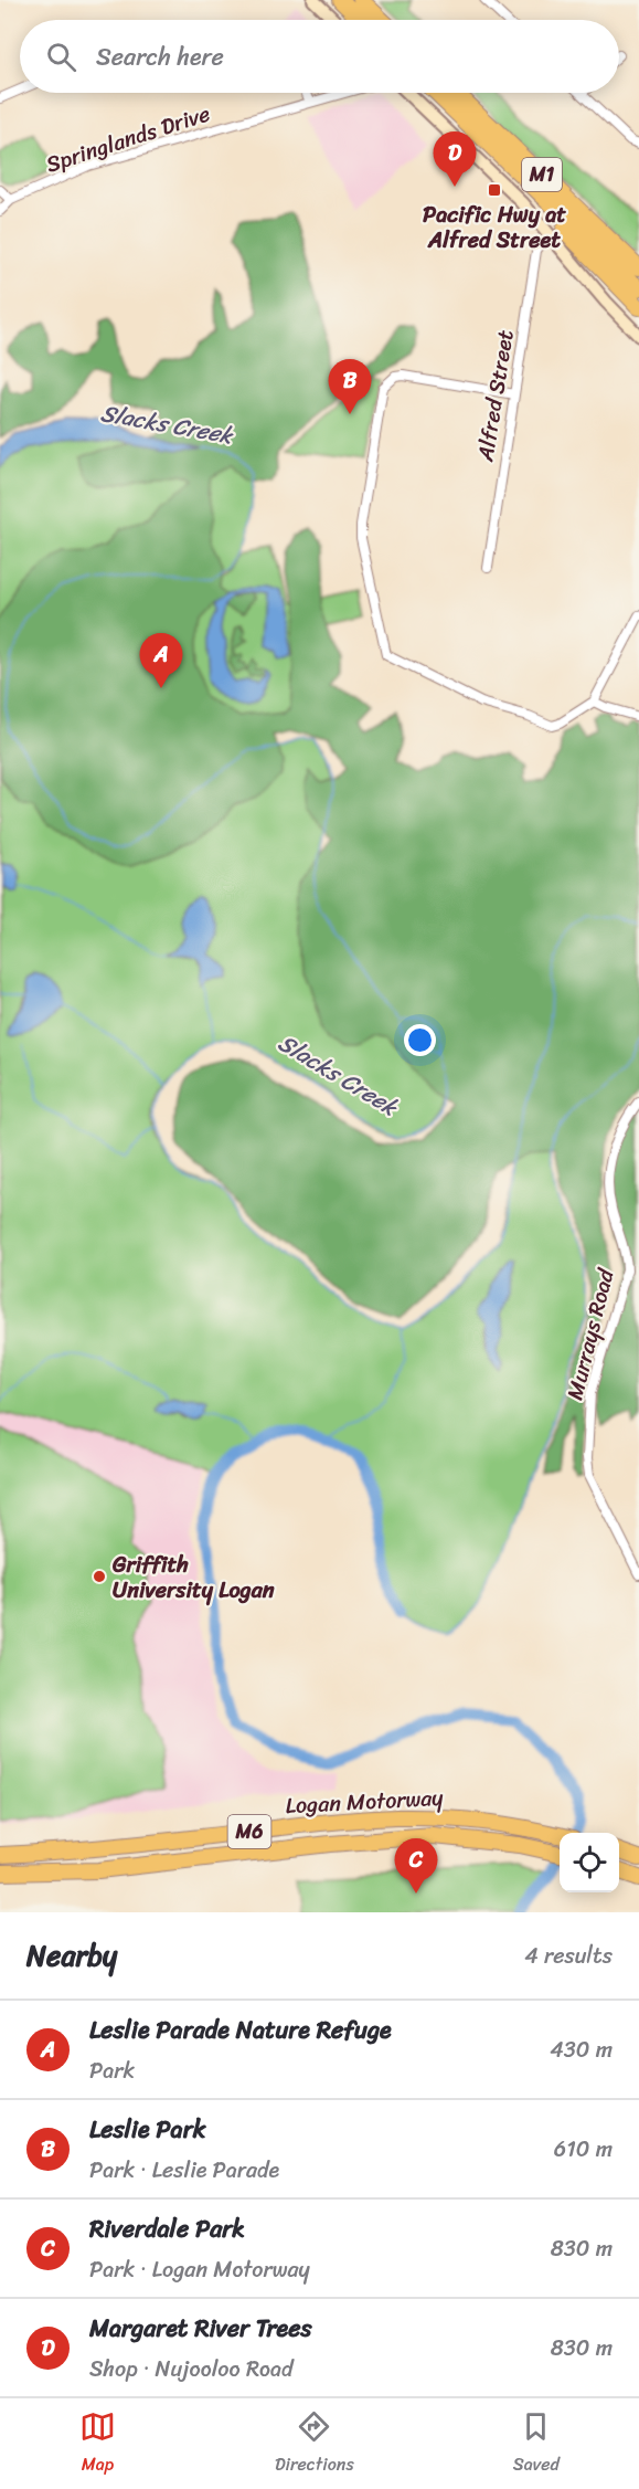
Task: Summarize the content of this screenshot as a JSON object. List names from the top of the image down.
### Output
{
  "streets": {
    "highway": ["M1", "Logan Motorway", "M6"],
    "street": ["Springlands Drive", "Alfred Street", "Murrays Road"]
  },
  "water": ["Slacks Creek"],
  "places": {
    "transit": ["Pacific Hwy at Alfred Street"],
    "other": ["Griffith University Logan"]
  },
  "page": {
    "search": "Search here",
    "pins": [
      "D",
      "B",
      "A",
      "C"
    ],
    "heading": ["Nearby", "4 results"],
    "list": [
      {
        "mark": "A",
        "name": "Leslie Parade Nature Refuge",
        "note": "Park",
        "value": "430 m"
      },
      {
        "mark": "B",
        "name": "Leslie Park",
        "note": "Park · Leslie Parade",
        "value": "610 m"
      },
      {
        "mark": "C",
        "name": "Riverdale Park",
        "note": "Park · Logan Motorway",
        "value": "830 m"
      },
      {
        "mark": "D",
        "name": "Margaret River Trees",
        "note": "Shop · Nujooloo Road",
        "value": "830 m"
      }
    ],
    "nav": ["Map", "Directions", "Saved"]
  }
}
